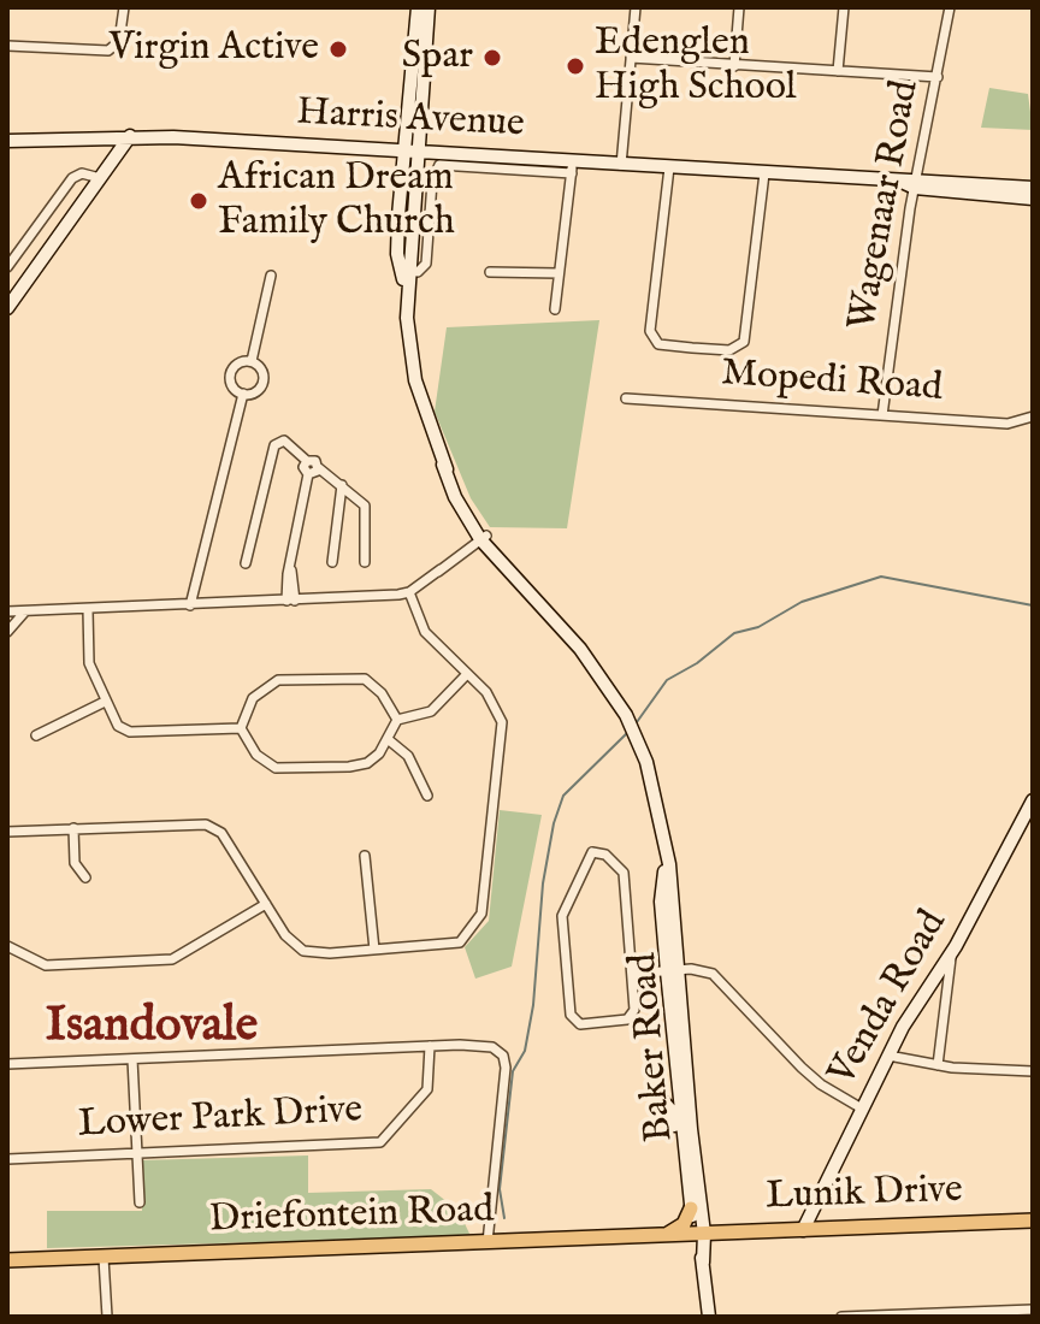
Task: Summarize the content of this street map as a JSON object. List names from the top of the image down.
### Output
{
  "streets": {
    "main road": [
      "Harris Avenue",
      "Venda Road",
      "Baker Road",
      "Lunik Drive",
      "Driefontein Road"
    ],
    "street": ["Wagenaar Road", "Mopedi Road", "Lower Park Drive"]
  },
  "crossings": [
    ["Harris Avenue", "Wagenaar Road"],
    ["Harris Avenue", "Baker Road"],
    ["Wagenaar Road", "Mopedi Road"],
    ["Venda Road", "Lunik Drive"],
    ["Baker Road", "Lunik Drive"],
    ["Baker Road", "Driefontein Road"],
    ["Lunik Drive", "Driefontein Road"]
  ],
  "districts": ["Isandovale"],
  "places": [
    "Virgin Active",
    "Spar",
    "Edenglen High School",
    "African Dream Family Church"
  ]
}
